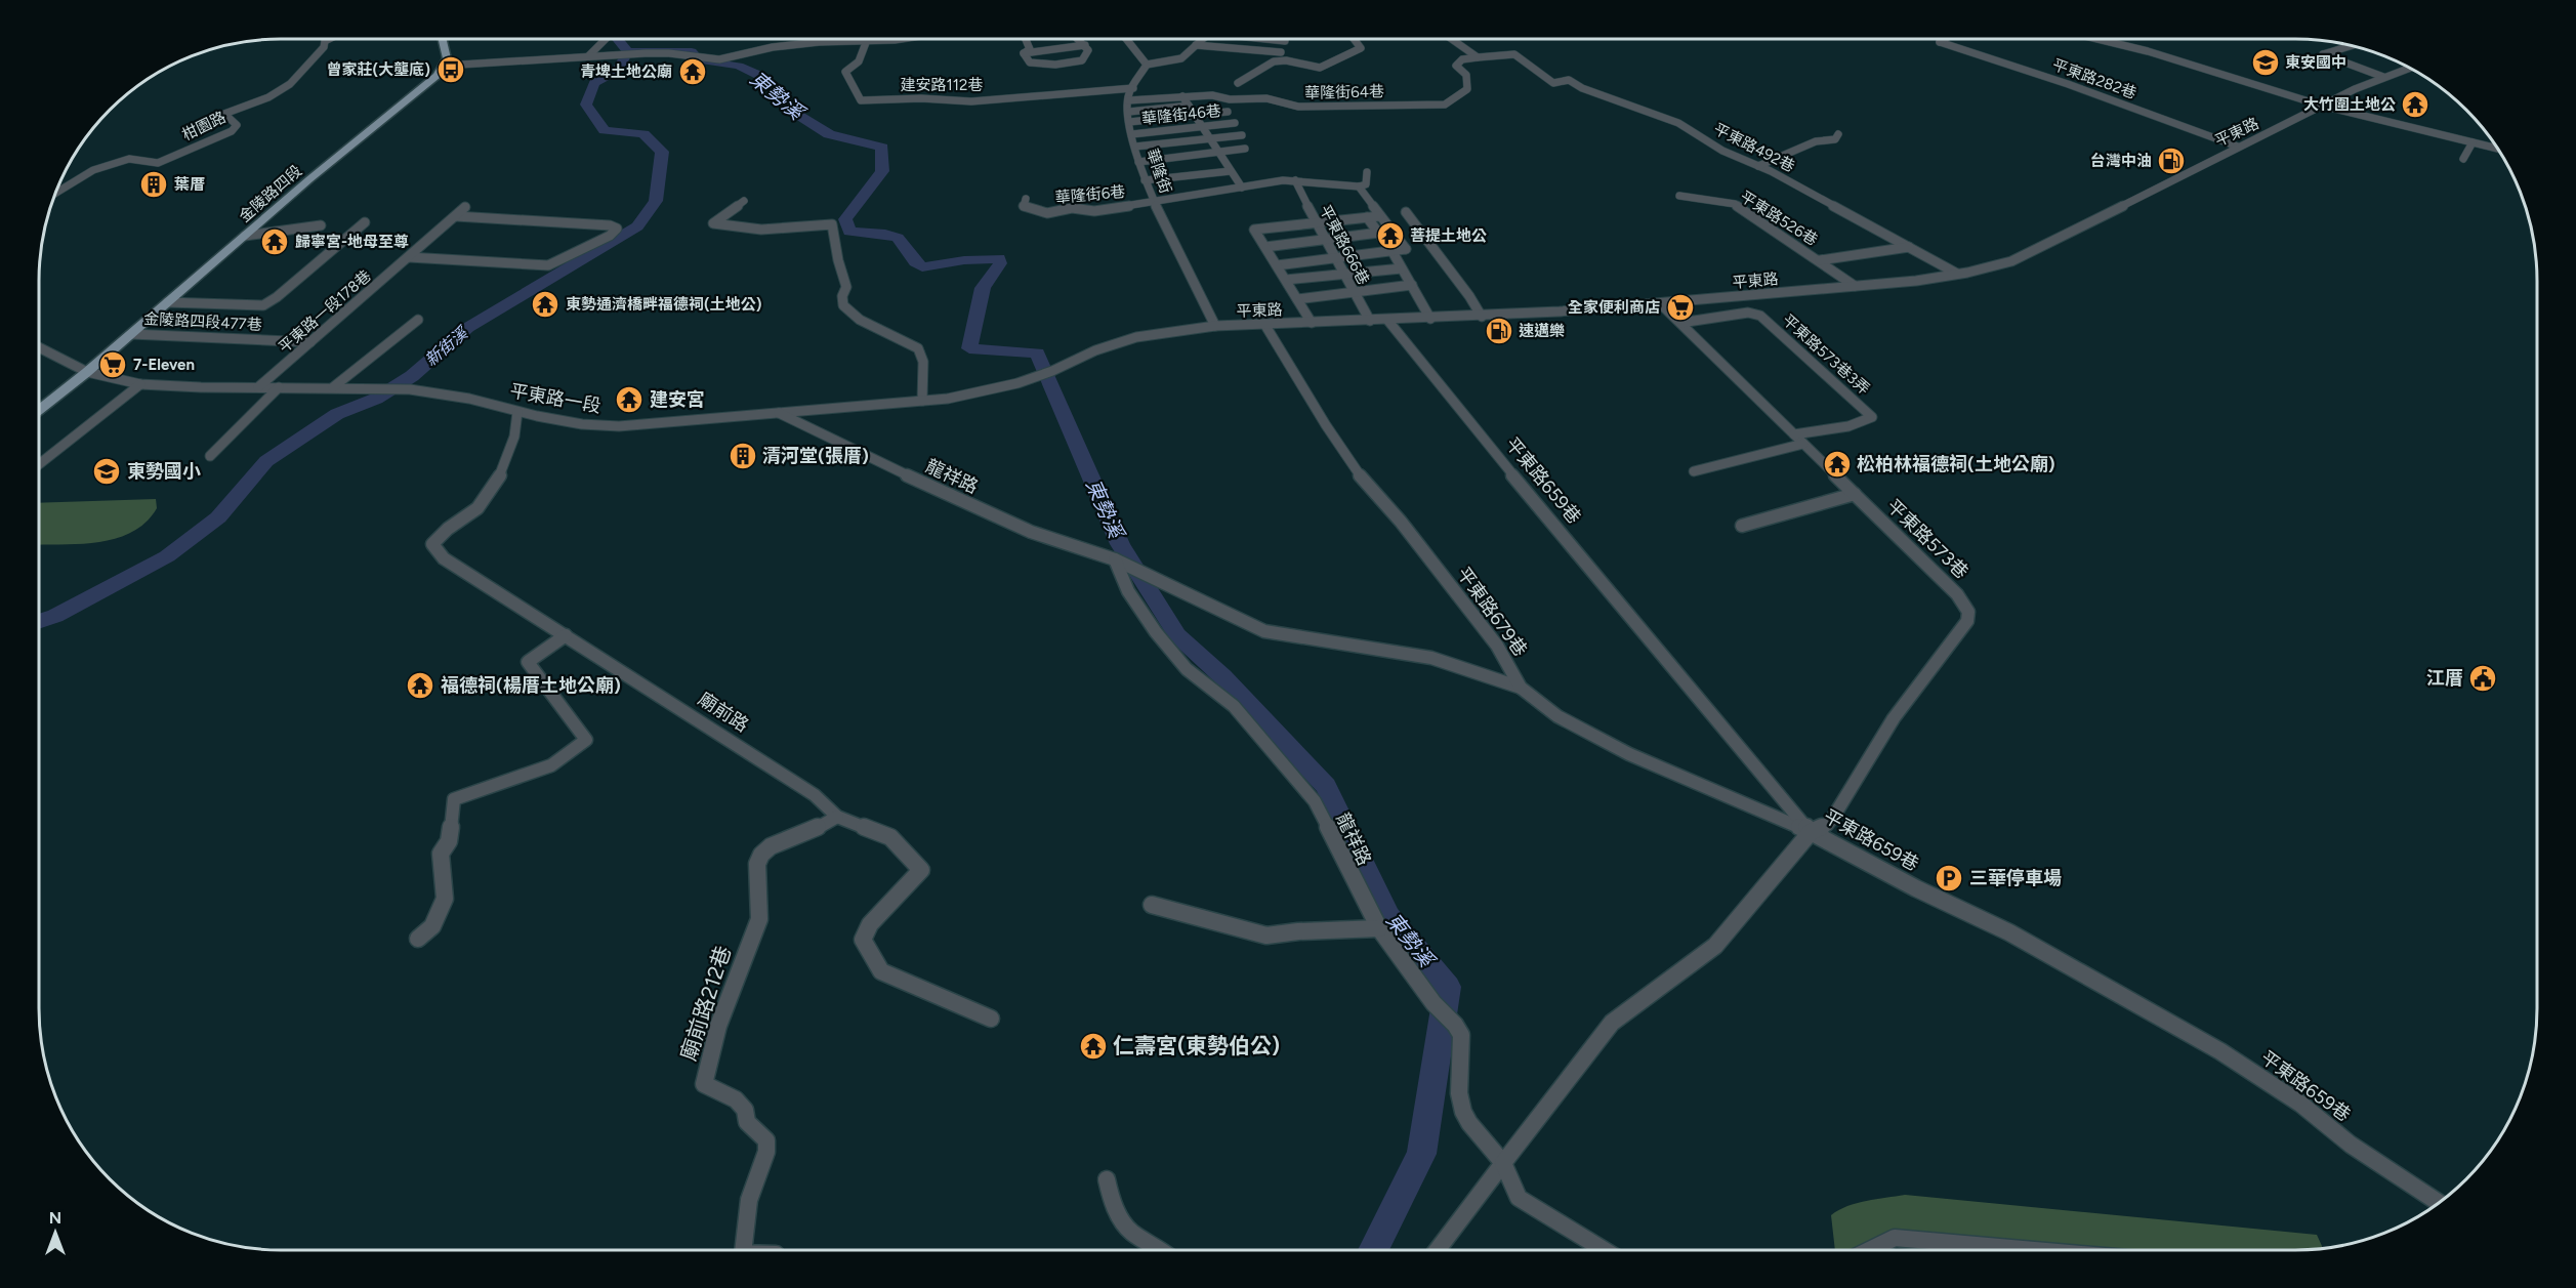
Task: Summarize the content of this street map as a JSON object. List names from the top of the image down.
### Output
{
  "streets": {
    "main road": ["金陵路四段"],
    "street": [
      "平東路282巷",
      "建安路112巷",
      "華隆街64巷",
      "華隆街46巷",
      "柑園路",
      "平東路",
      "平東路492巷",
      "華隆街",
      "華隆街6巷",
      "平東路526巷",
      "平東路666巷",
      "平東路一段178巷",
      "金陵路四段477巷",
      "平東路573巷3弄",
      "平東路一段",
      "龍祥路",
      "平東路659巷",
      "平東路573巷",
      "平東路679巷",
      "廟前路",
      "廟前路212巷"
    ]
  },
  "crossings": [
    ["平東路282巷", "平東路"],
    ["建安路112巷", "華隆街"],
    ["華隆街64巷", "平東路492巷"],
    ["華隆街64巷", "華隆街"],
    ["華隆街46巷", "華隆街"],
    ["平東路", "平東路492巷"],
    ["平東路", "華隆街"],
    ["平東路", "平東路526巷"],
    ["平東路", "平東路666巷"],
    ["平東路", "平東路一段"],
    ["平東路", "平東路659巷"],
    ["平東路", "平東路573巷"],
    ["平東路", "平東路679巷"],
    ["華隆街", "華隆街6巷"],
    ["金陵路四段", "金陵路四段477巷"],
    ["金陵路四段", "平東路一段"],
    ["華隆街6巷", "平東路666巷"],
    ["平東路一段178巷", "金陵路四段477巷"],
    ["平東路一段178巷", "平東路一段"],
    ["平東路573巷3弄", "平東路573巷"],
    ["平東路一段", "龍祥路"],
    ["平東路一段", "廟前路"],
    ["龍祥路", "平東路679巷"],
    ["平東路659巷", "平東路573巷"],
    ["平東路659巷", "平東路679巷"],
    ["平東路573巷", "平東路679巷"],
    ["廟前路", "廟前路212巷"]
  ],
  "water": ["東勢溪", "新街溪"],
  "places": {
    "school or university": ["東安國中", "東勢國小"],
    "bus stop": ["曾家莊(大壟底)"],
    "temple": [
      "青埤土地公廟",
      "大竹圍土地公",
      "菩提土地公",
      "歸寧宮-地母至尊",
      "東勢通濟橋畔福德祠(土地公)",
      "建安宮",
      "松柏林福德祠(土地公廟)",
      "福德祠(楊厝土地公廟)",
      "仁壽宮(東勢伯公)"
    ],
    "fuel station": ["台灣中油", "速邁樂"],
    "building": ["葉厝", "清河堂(張厝)"],
    "supermarket": ["全家便利商店", "7-Eleven"],
    "public building": ["江厝"],
    "parking": ["三華停車場"]
  },
  "north": "top"
}
